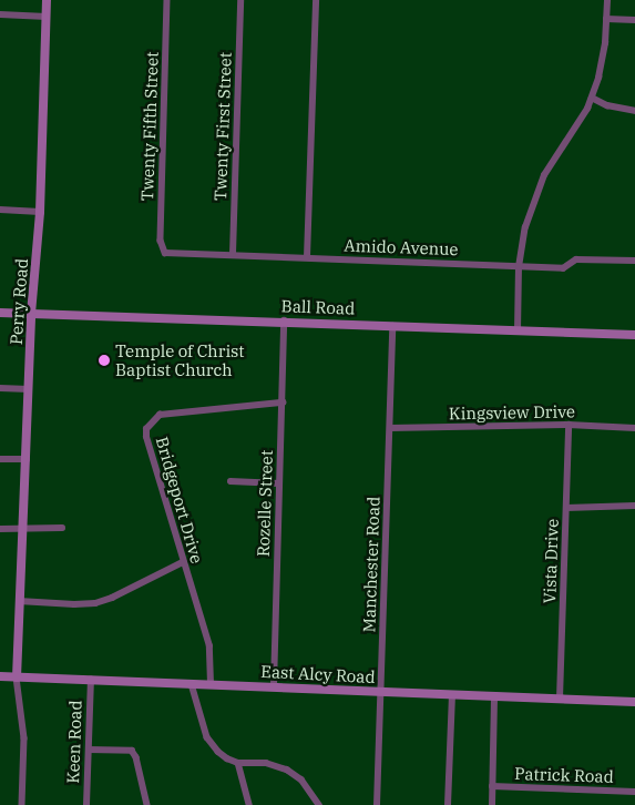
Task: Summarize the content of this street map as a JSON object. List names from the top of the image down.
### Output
{
  "streets": {
    "street": [
      "Twenty Fifth Street",
      "Twenty First Street",
      "Amido Avenue",
      "Perry Road",
      "Ball Road",
      "Kingsview Drive",
      "Bridgeport Drive",
      "Rozelle Street",
      "Vista Drive",
      "Manchester Road",
      "East Alcy Road",
      "Keen Road",
      "Patrick Road"
    ]
  },
  "crossings": [
    ["Twenty Fifth Street", "Amido Avenue"],
    ["Twenty First Street", "Amido Avenue"],
    ["Perry Road", "Ball Road"],
    ["Perry Road", "East Alcy Road"],
    ["Ball Road", "Rozelle Street"],
    ["Ball Road", "Manchester Road"],
    ["Kingsview Drive", "Vista Drive"],
    ["Kingsview Drive", "Manchester Road"],
    ["Bridgeport Drive", "Rozelle Street"],
    ["Bridgeport Drive", "East Alcy Road"],
    ["Rozelle Street", "East Alcy Road"],
    ["Vista Drive", "East Alcy Road"],
    ["Manchester Road", "East Alcy Road"],
    ["East Alcy Road", "Keen Road"]
  ],
  "places": ["Temple of Christ Baptist Church"]
}
